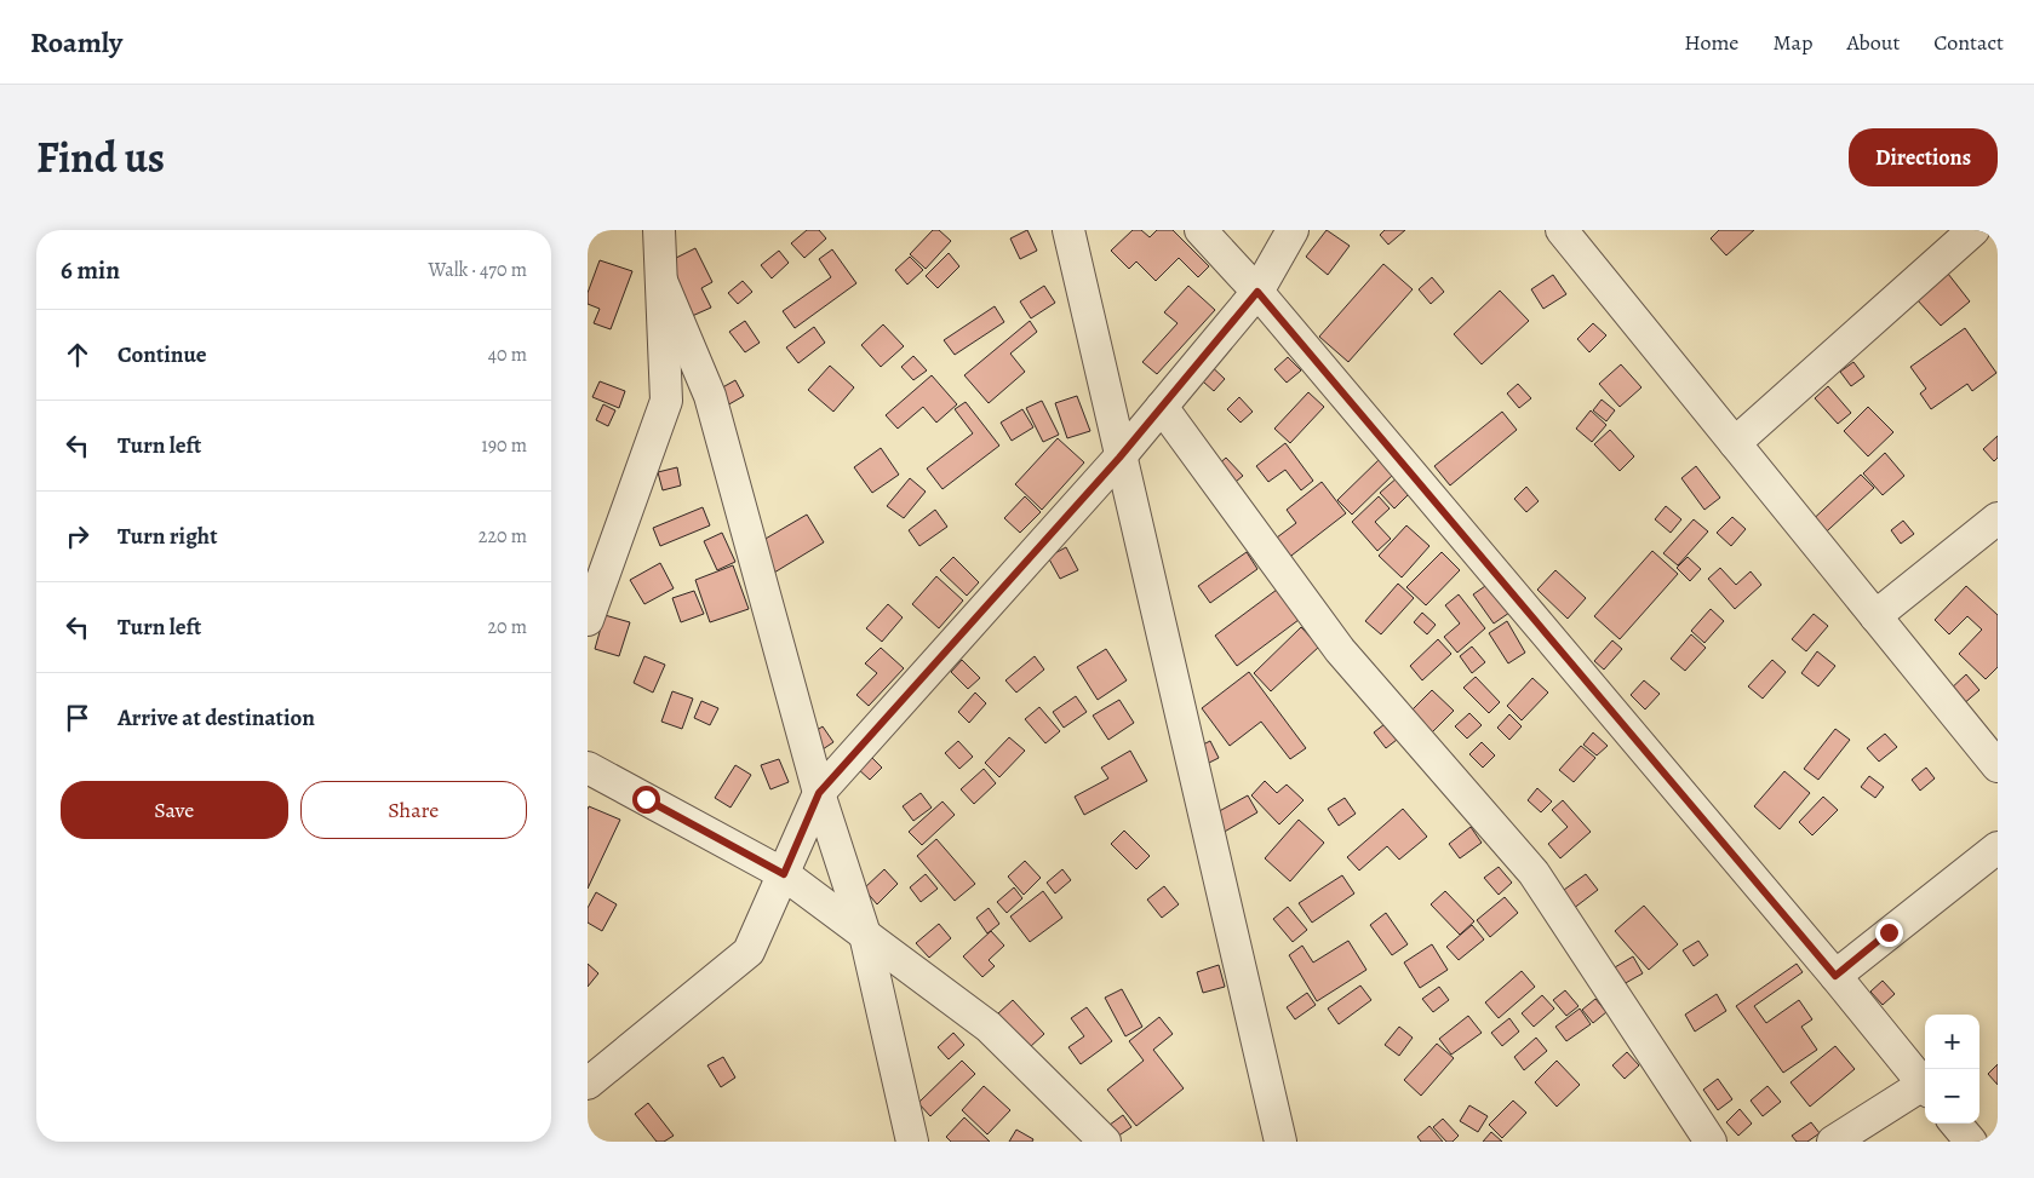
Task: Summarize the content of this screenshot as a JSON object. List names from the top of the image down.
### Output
{
  "page": {
    "header": "Roamly",
    "nav": [
      "Home",
      "Map",
      "About",
      "Contact"
    ],
    "title": "Find us",
    "buttons": [
      "Directions",
      ["Save", "Share"]
    ],
    "heading": ["6 min", "Walk · 470 m"],
    "list": [
      ["Continue", "40 m"],
      ["Turn left", "190 m"],
      ["Turn right", "220 m"],
      ["Turn left", "20 m"],
      "Arrive at destination"
    ],
    "map_buttons": ["+", "−"]
  }
}
